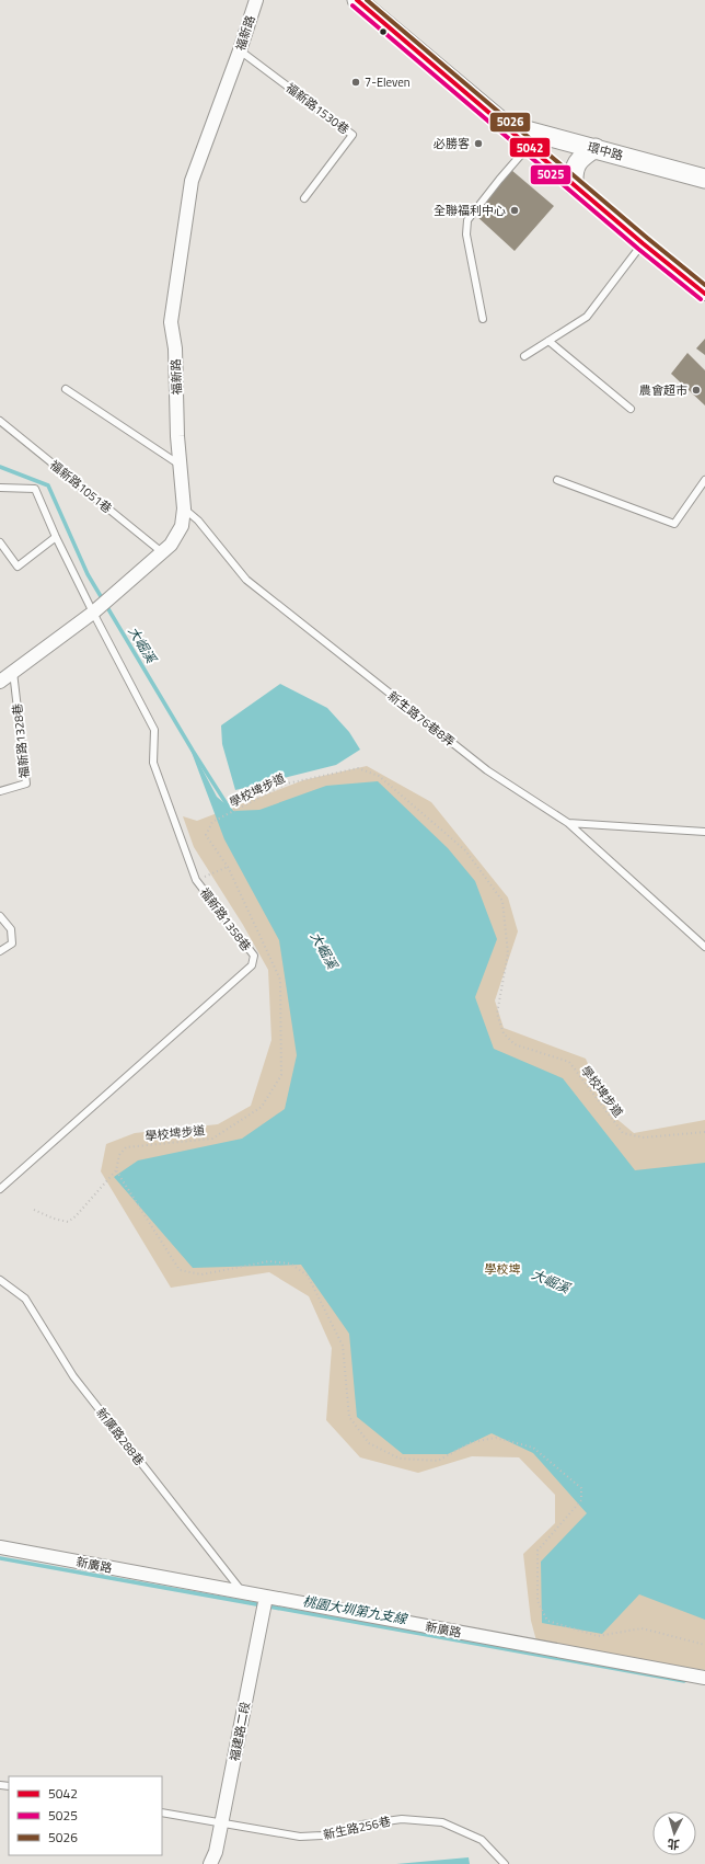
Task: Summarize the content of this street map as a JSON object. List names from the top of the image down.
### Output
{
  "streets": {
    "main road": ["環中路"],
    "street": ["福新路", "新廣路", "福建路二段"],
    "lane": [
      "福新路1530巷",
      "福新路1051巷",
      "新生路76巷8弄",
      "福新路1328巷",
      "福新路1358巷",
      "新廣路288巷",
      "新生路256巷"
    ],
    "path": ["學校埤步道"]
  },
  "crossings": [
    ["福新路", "福新路1530巷"],
    ["福新路", "福新路1051巷"],
    ["福新路", "新生路76巷8弄"],
    ["福新路", "福新路1328巷"],
    ["福新路", "福新路1358巷"],
    ["新廣路288巷", "新廣路"],
    ["新廣路", "福建路二段"],
    ["福建路二段", "新生路256巷"]
  ],
  "water": ["大崛溪", "桃園大圳第九支線"],
  "parks": ["學校埤"],
  "places": [
    "7-Eleven",
    "必勝客",
    "全聯福利中心",
    "農會超市"
  ],
  "lines": ["transit line 5042", "transit line 5026", "transit line 5025"],
  "legend": ["5042", "5025", "5026"],
  "north": "bottom"
}
